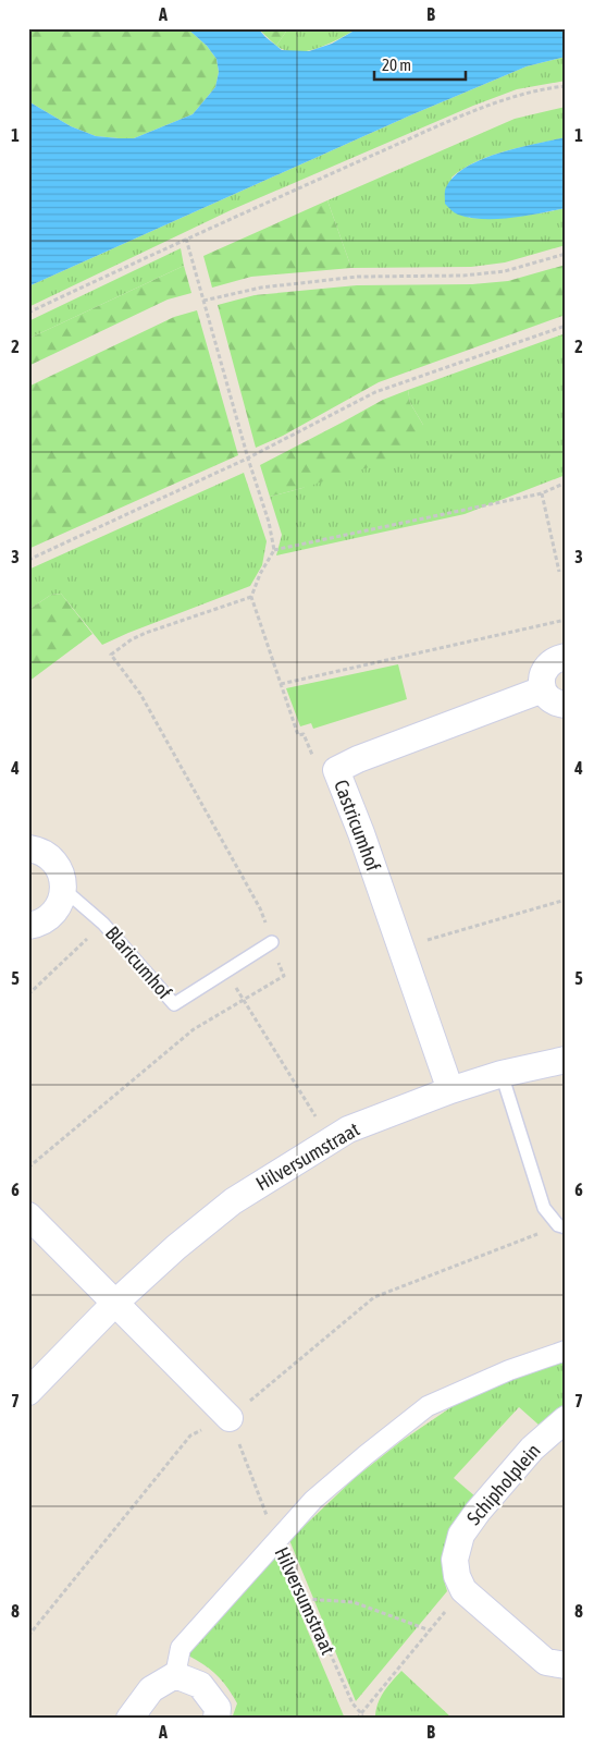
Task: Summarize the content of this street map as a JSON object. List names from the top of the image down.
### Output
{
  "streets": {
    "street": ["Castricumhof", "Hilversumstraat", "Schipholplein"],
    "lane": ["Blaricumhof"]
  },
  "crossings": [
    ["Castricumhof", "Hilversumstraat"]
  ],
  "scale_bar": "20 m",
  "grid": {
    "columns": ["A", "B"],
    "rows": [
      "1",
      "2",
      "3",
      "4",
      "5",
      "6",
      "7",
      "8"
    ]
  }
}
